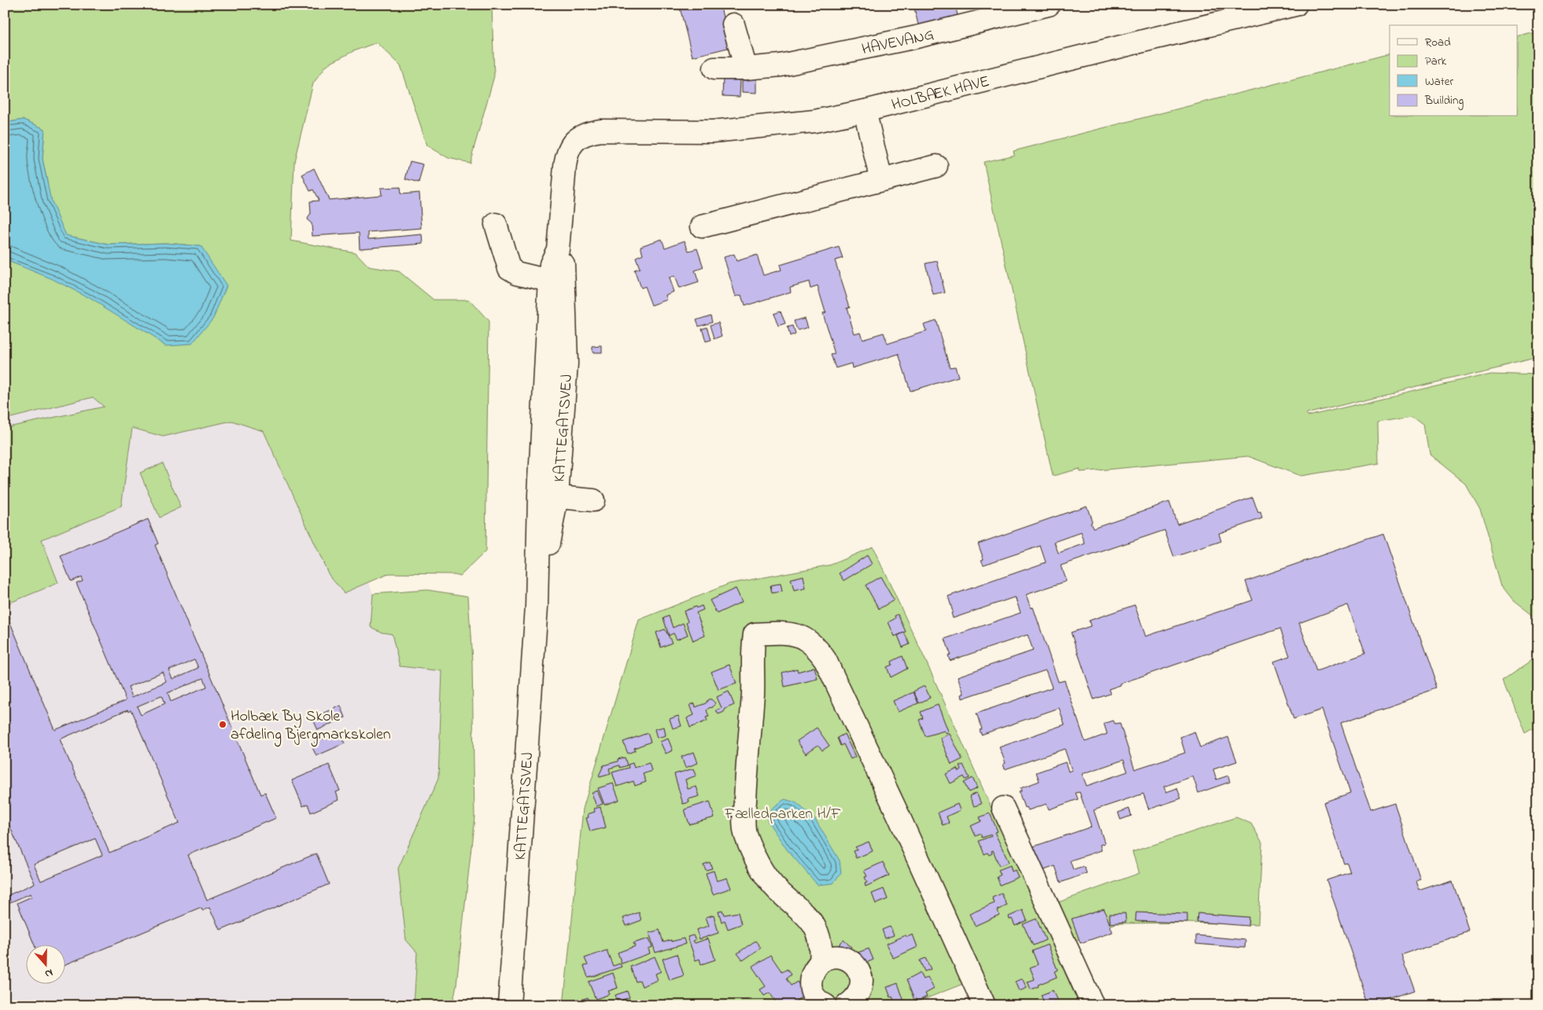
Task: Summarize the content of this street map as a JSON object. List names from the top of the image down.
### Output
{
  "streets": {
    "street": ["HAVEVANG", "HOLBÆK HAVE", "KATTEGATSVEJ"]
  },
  "crossings": [
    ["HOLBÆK HAVE", "KATTEGATSVEJ"]
  ],
  "parks": ["Fælledparken H/F"],
  "places": ["Holbæk By Skole afdeling Bjergmarkskolen"],
  "legend": [
    "Road",
    "Park",
    "Water",
    "Building"
  ],
  "north": "bottom"
}
